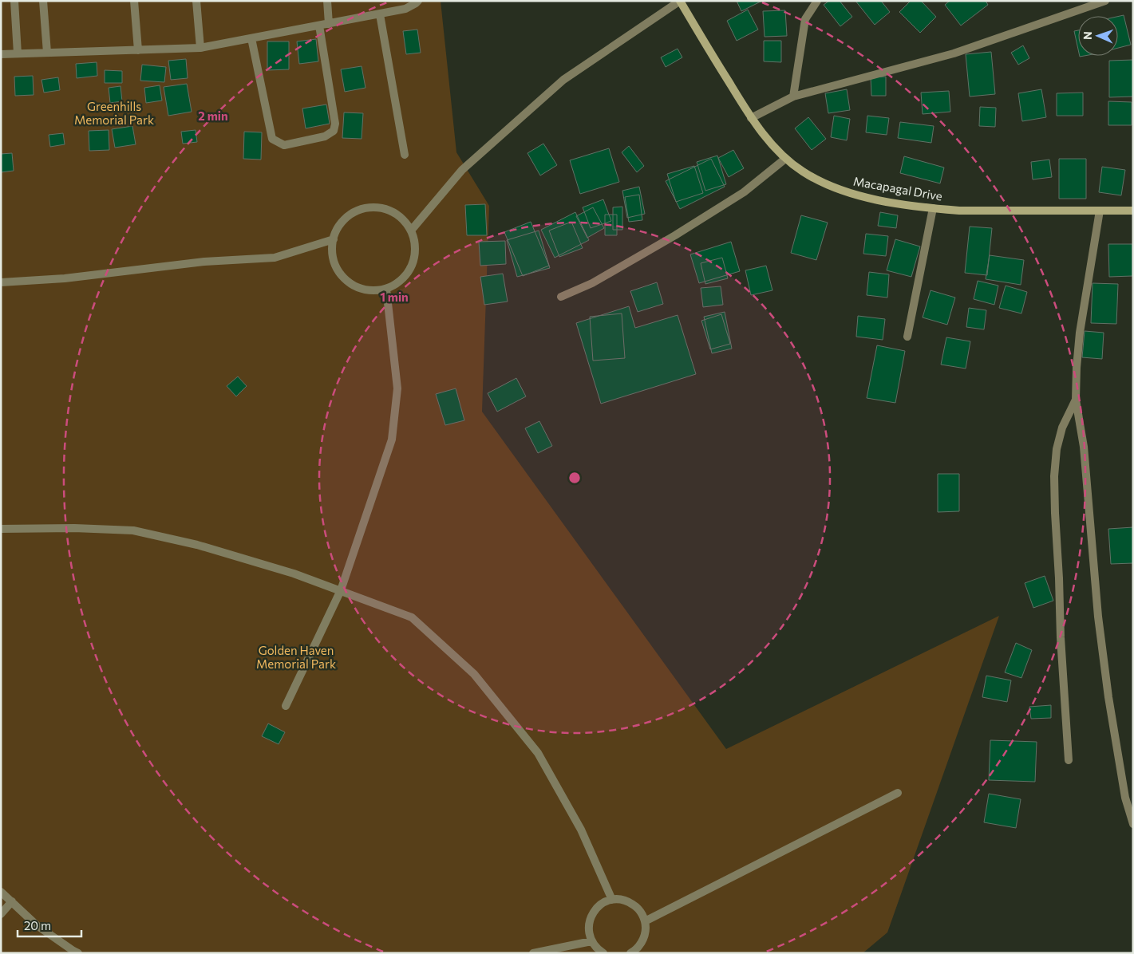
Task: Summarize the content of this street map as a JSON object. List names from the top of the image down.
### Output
{
  "streets": {
    "main road": ["Macapagal Drive"]
  },
  "parks": ["Greenhills Memorial Park", "Golden Haven Memorial Park"],
  "scale_bar": "20 m",
  "north": "left",
  "rings": ["2 min", "1 min"]
}
